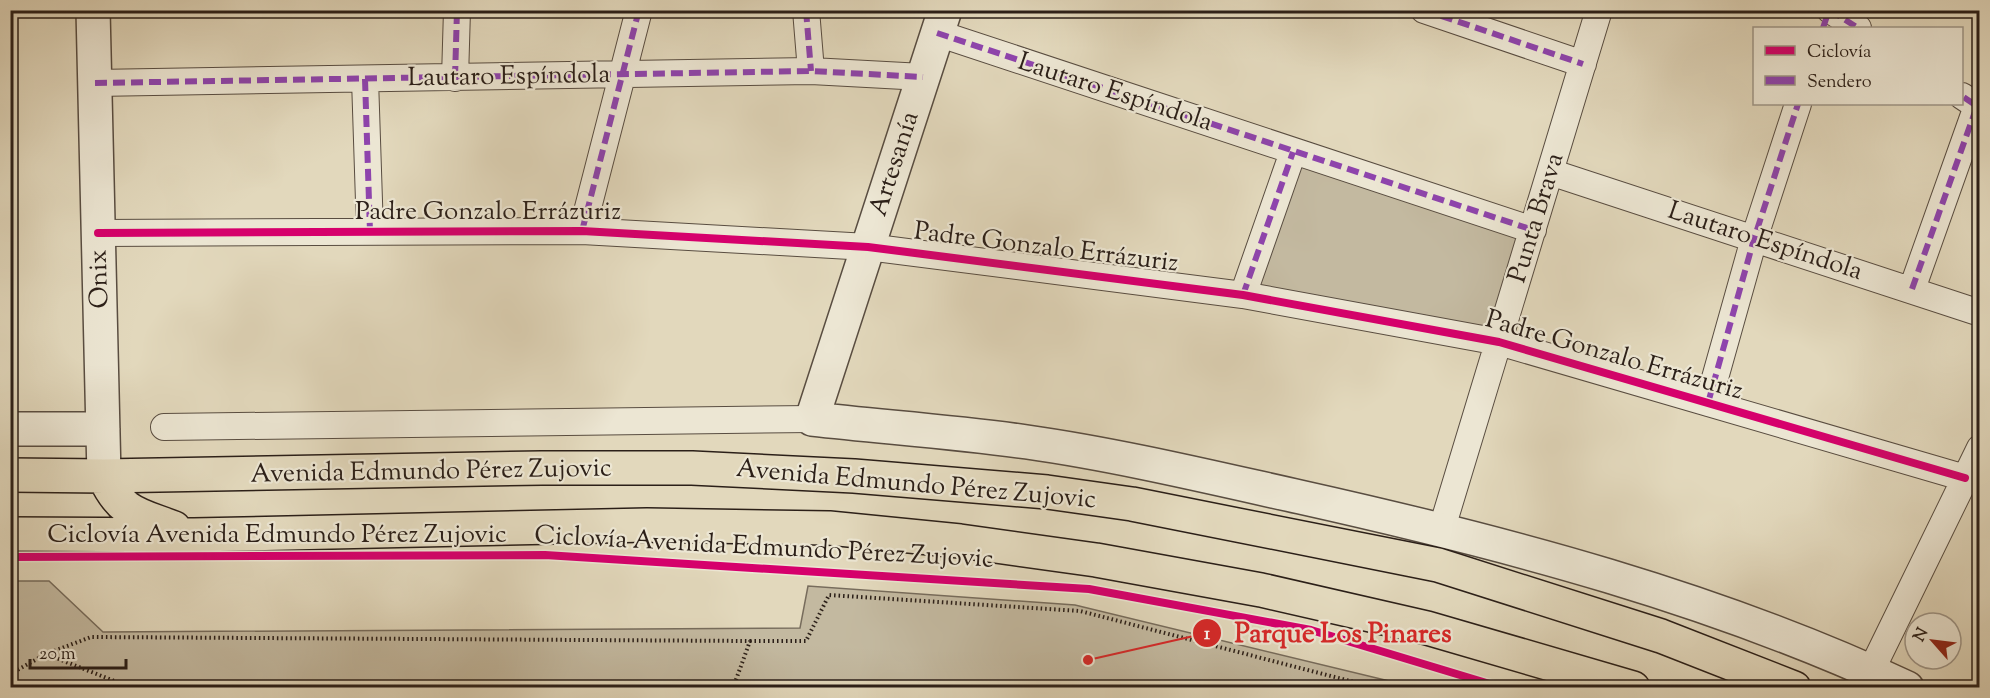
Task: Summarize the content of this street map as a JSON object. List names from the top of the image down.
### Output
{
  "streets": {
    "highway": ["Avenida Edmundo Pérez Zujovic"],
    "street": [
      "Lautaro Espíndola",
      "Artesanía",
      "Padre Gonzalo Errázuriz",
      "Punta Brava",
      "Onix"
    ],
    "cycle path": ["Ciclovía Avenida Edmundo Pérez Zujovic"]
  },
  "crossings": [
    ["Lautaro Espíndola", "Artesanía"],
    ["Lautaro Espíndola", "Punta Brava"],
    ["Lautaro Espíndola", "Onix"],
    ["Artesanía", "Padre Gonzalo Errázuriz"],
    ["Artesanía", "Avenida Edmundo Pérez Zujovic"],
    ["Padre Gonzalo Errázuriz", "Punta Brava"],
    ["Padre Gonzalo Errázuriz", "Onix"],
    ["Punta Brava", "Avenida Edmundo Pérez Zujovic"],
    ["Onix", "Avenida Edmundo Pérez Zujovic"]
  ],
  "places": ["Parque Los Pinares"],
  "legend": ["Ciclovía", "Sendero"],
  "scale_bar": "20 m",
  "north": "top left"
}
